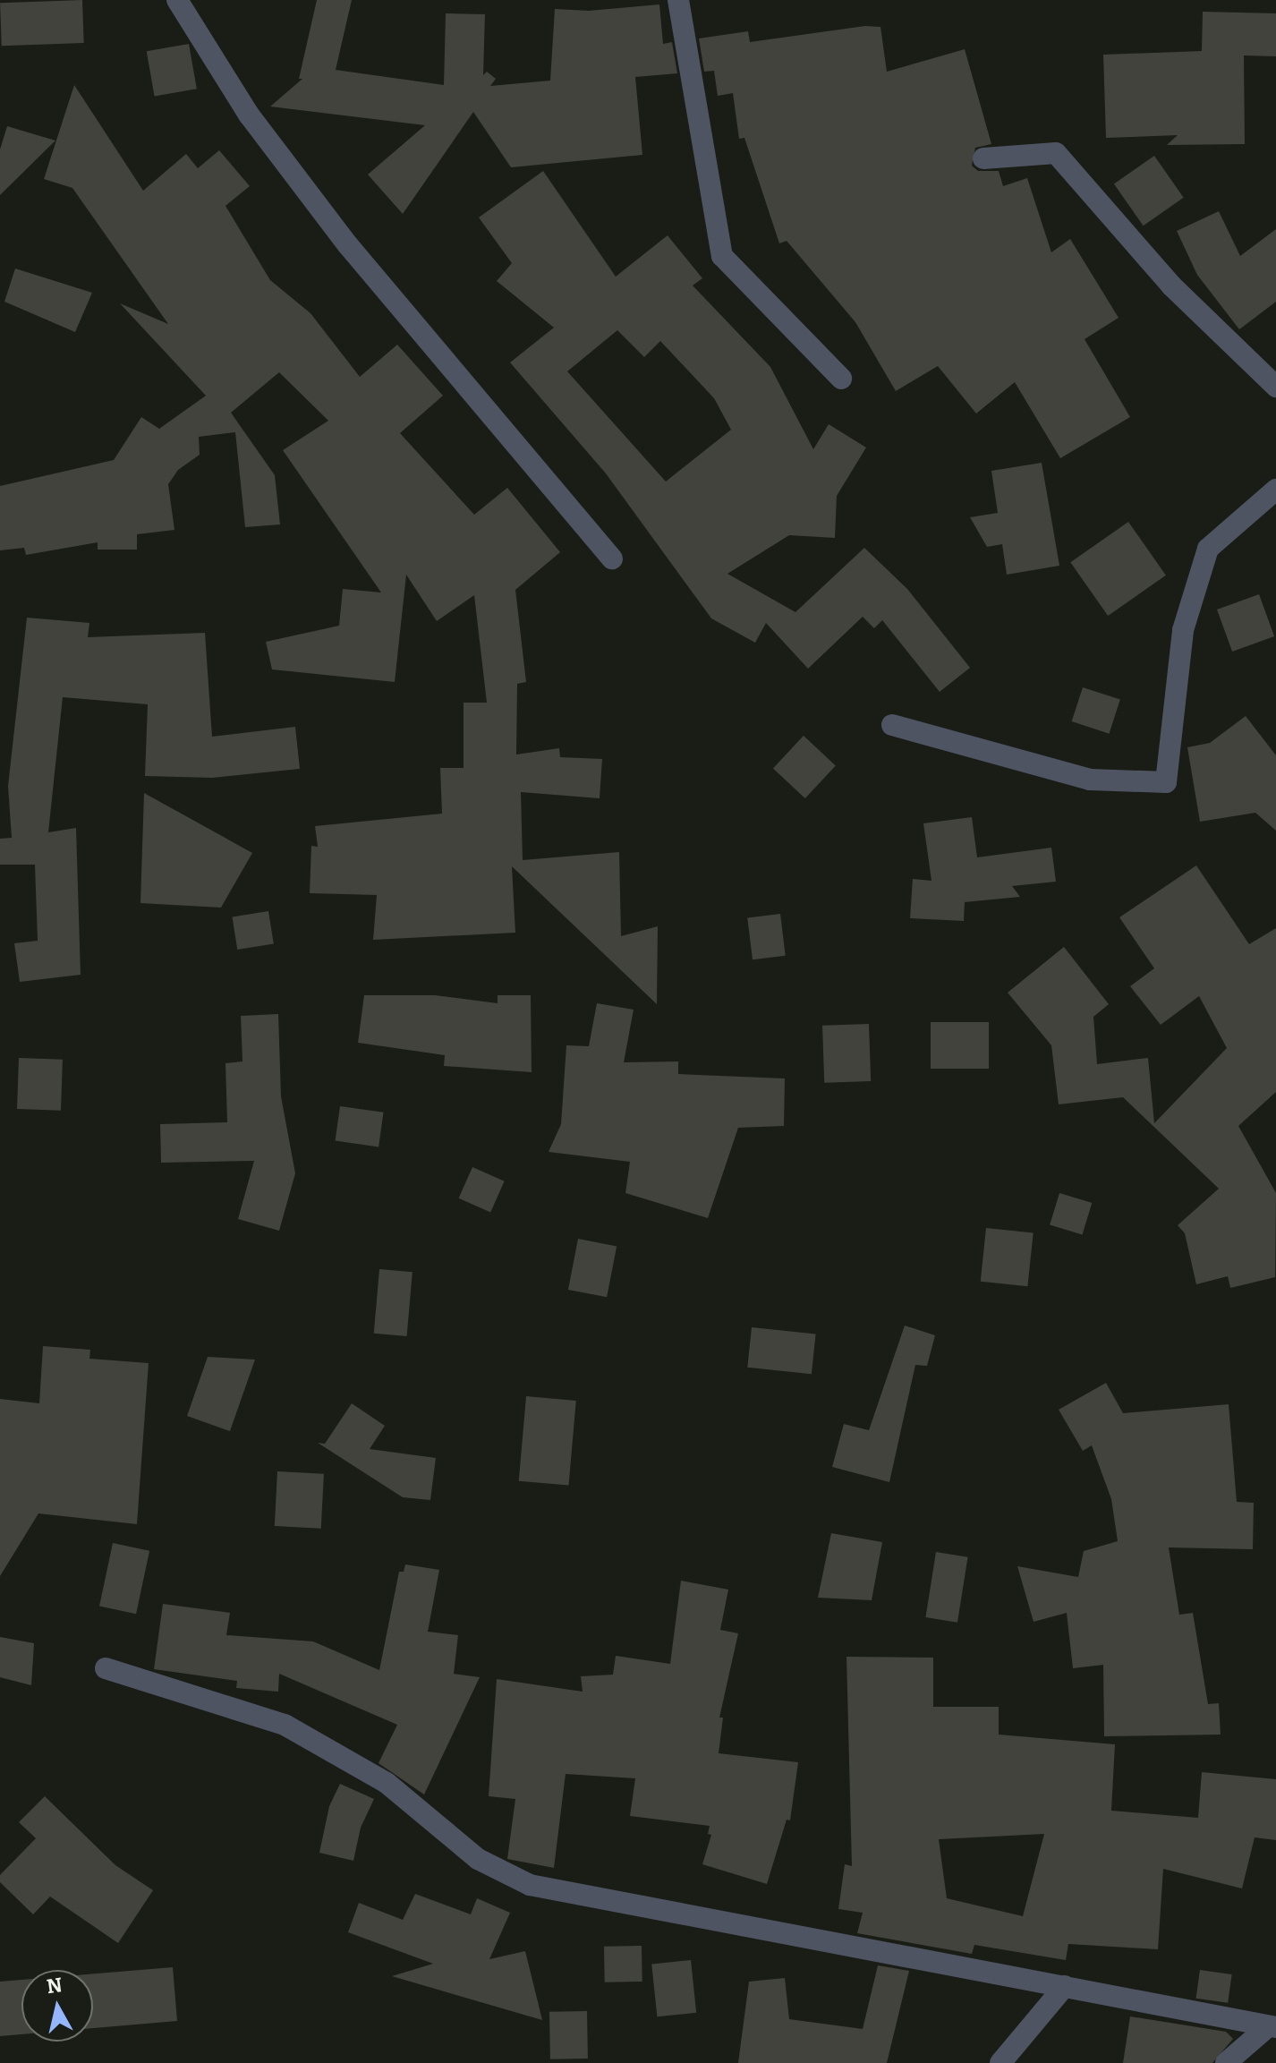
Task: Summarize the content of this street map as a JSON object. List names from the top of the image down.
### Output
{
  "north": "top"
}
